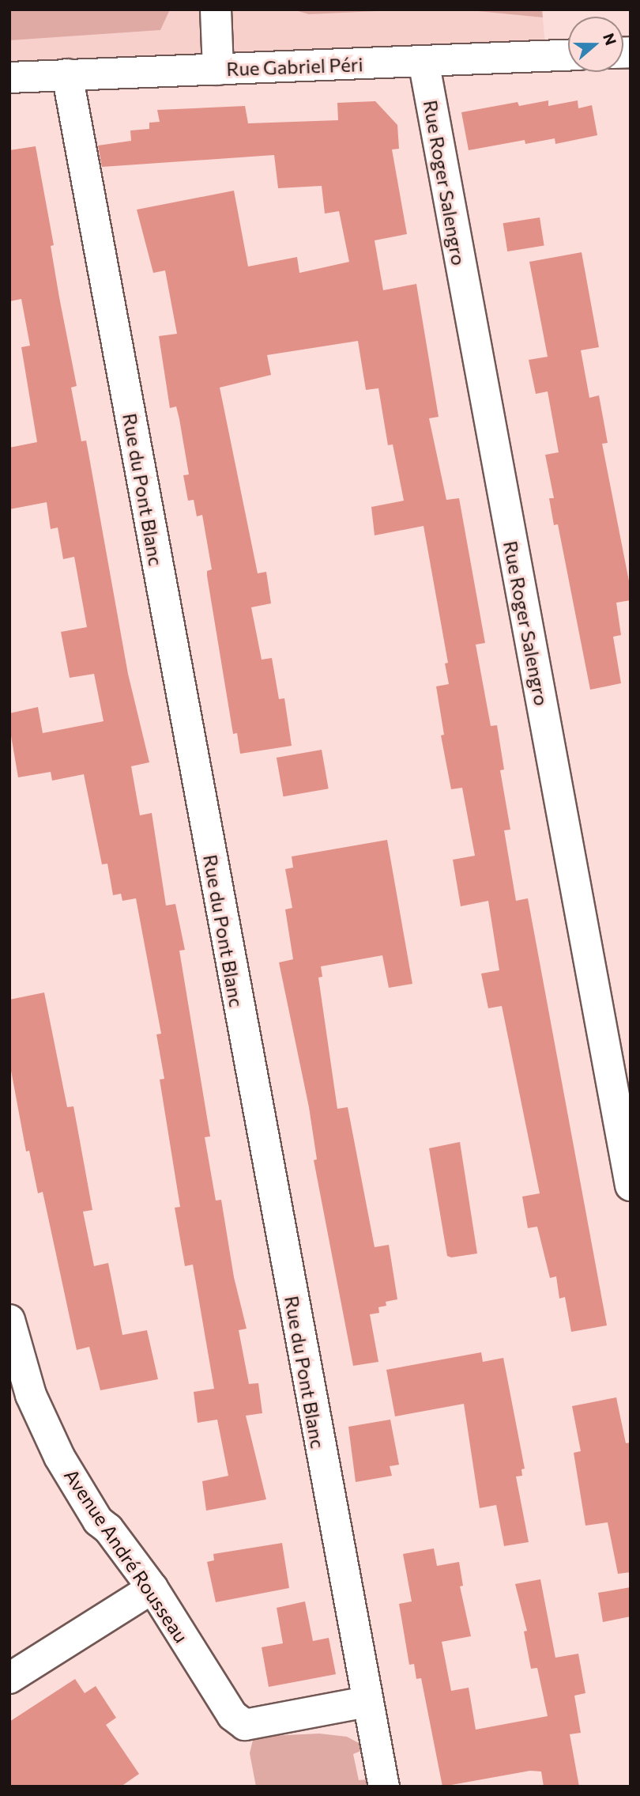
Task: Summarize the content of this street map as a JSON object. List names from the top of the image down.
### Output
{
  "streets": {
    "street": [
      "Rue Gabriel Péri",
      "Rue Roger Salengro",
      "Rue du Pont Blanc",
      "Avenue André Rousseau"
    ]
  },
  "crossings": [
    ["Rue Gabriel Péri", "Rue Roger Salengro"],
    ["Rue Gabriel Péri", "Rue du Pont Blanc"],
    ["Rue du Pont Blanc", "Avenue André Rousseau"]
  ],
  "north": "right"
}
